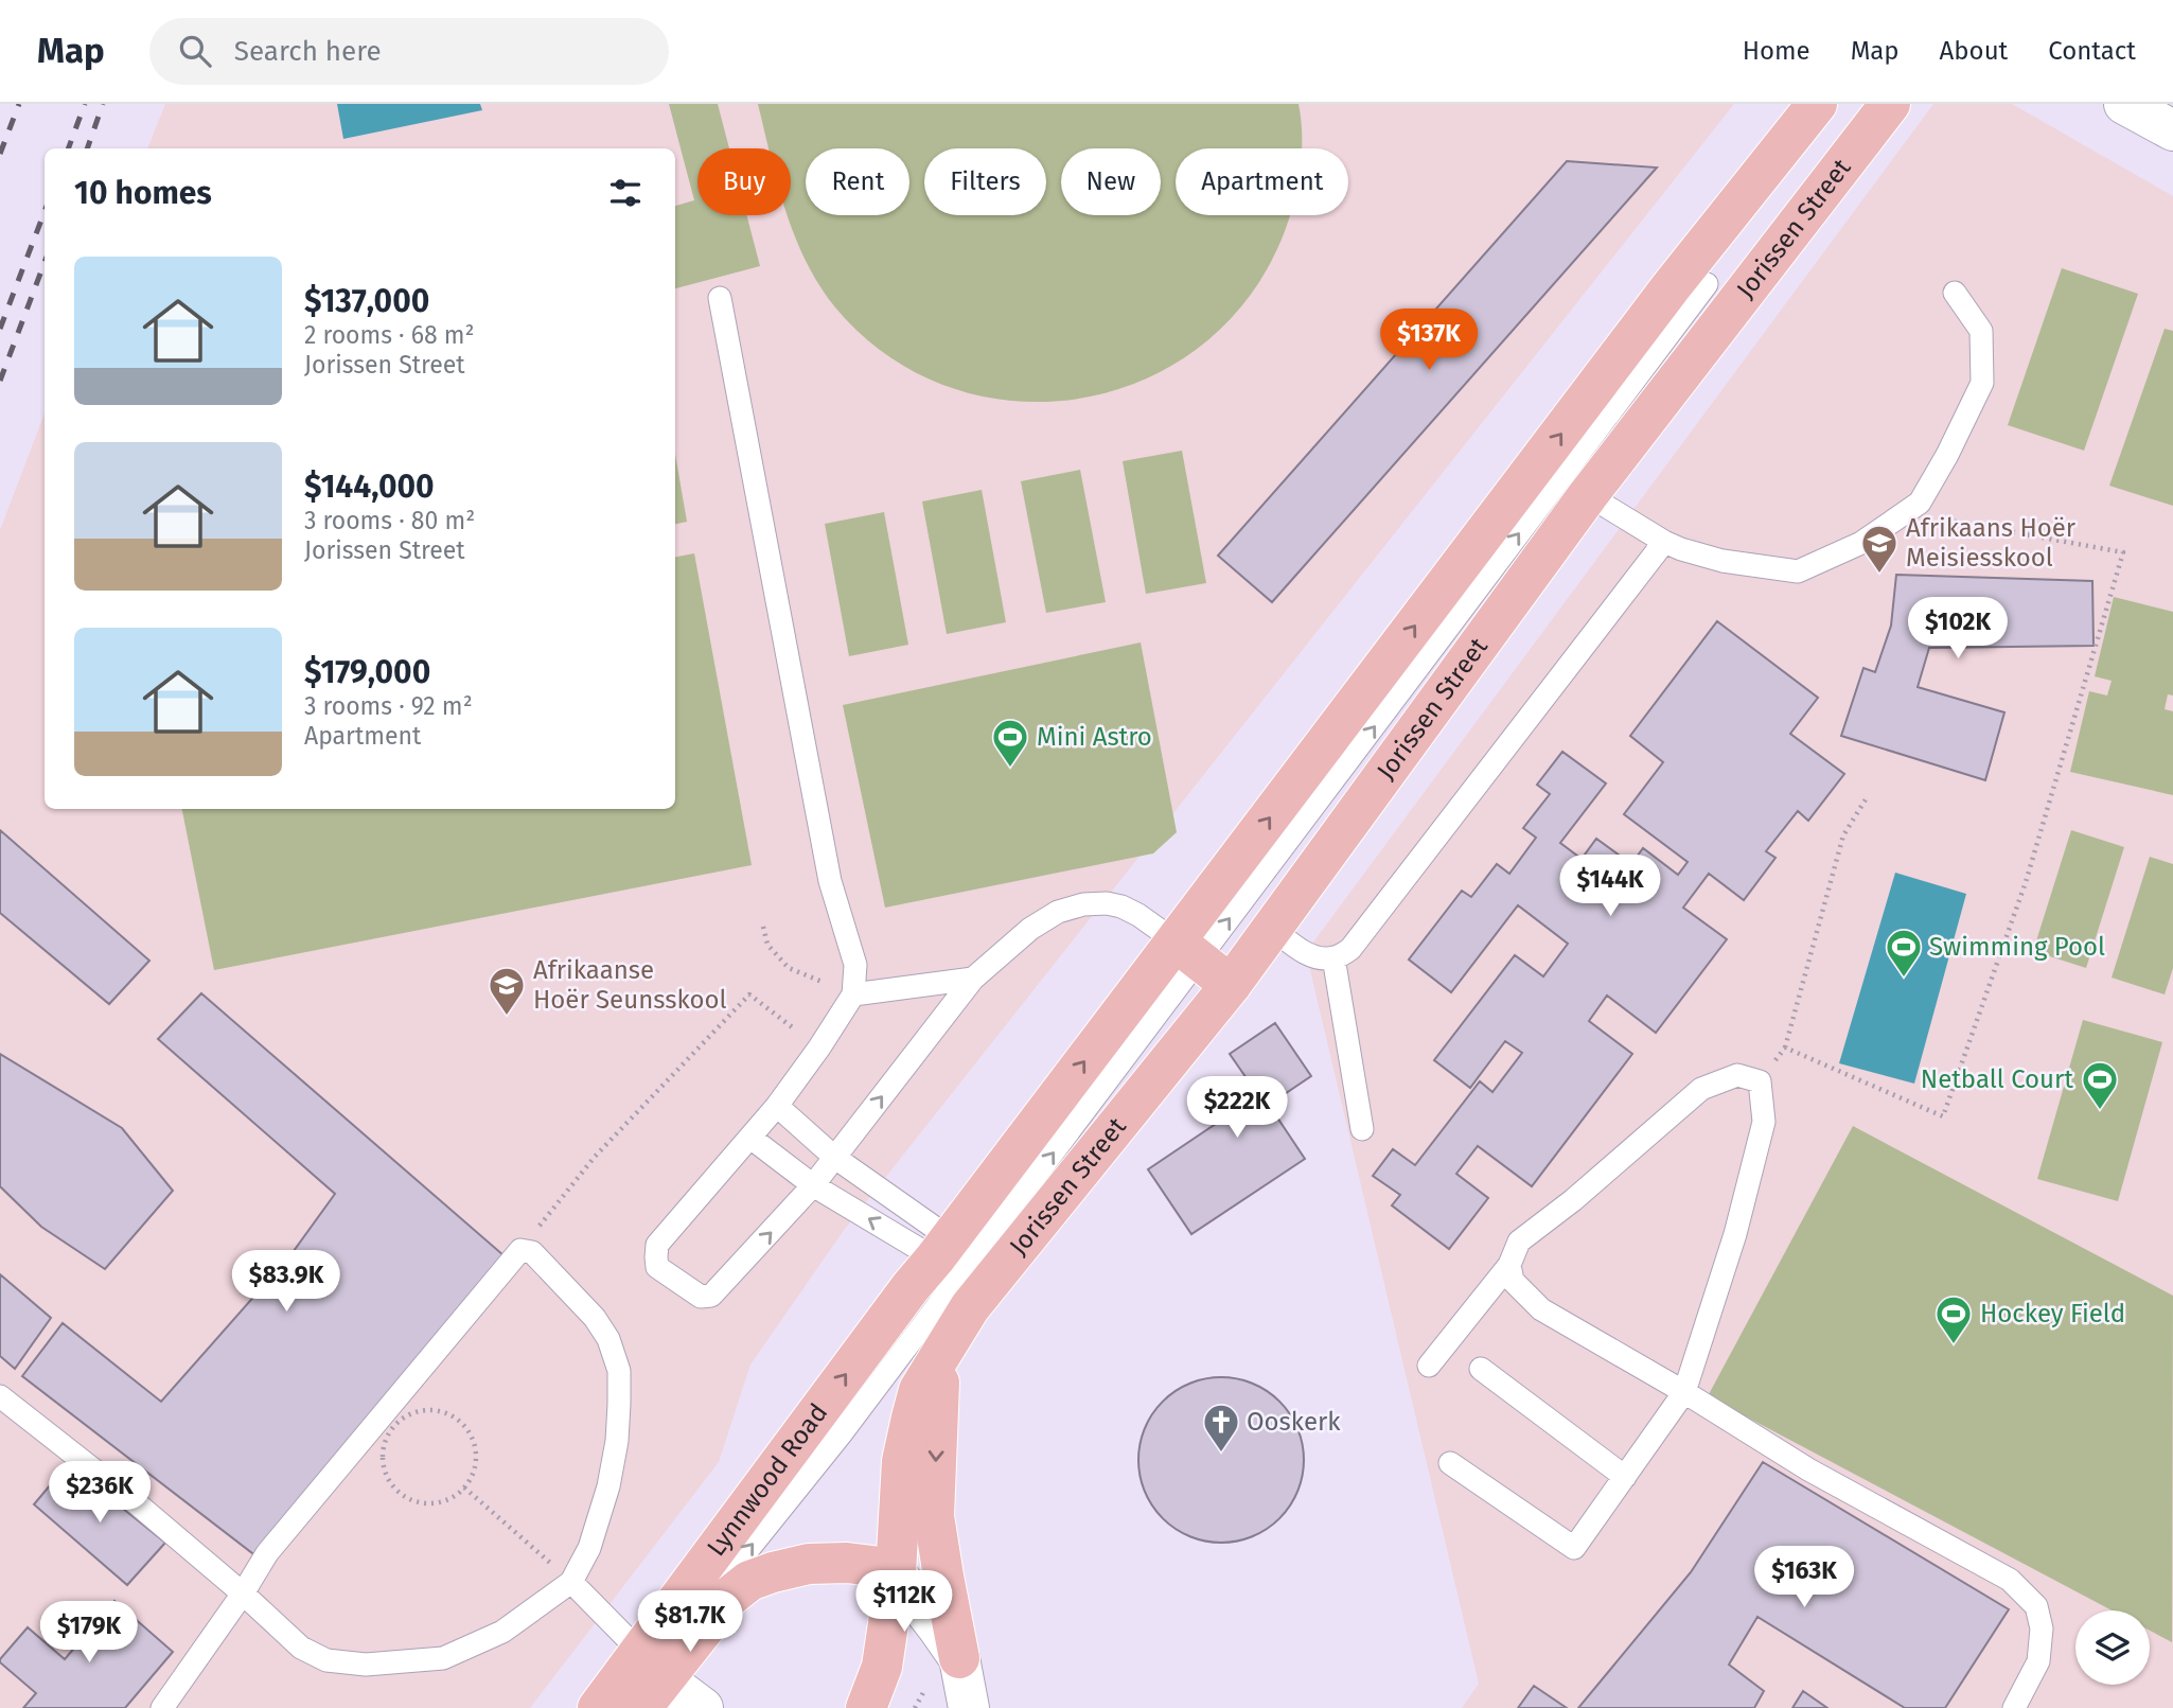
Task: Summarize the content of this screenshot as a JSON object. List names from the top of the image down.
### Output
{
  "streets": {
    "main road": ["Jorissen Street", "Lynnwood Road"]
  },
  "crossings": [
    ["Jorissen Street", "Lynnwood Road"]
  ],
  "places": {
    "school or university": ["Afrikaans Hoër Meisiesskool", "Afrikaanse Hoër Seunsskool"],
    "sports": [
      "Mini Astro",
      "Swimming Pool",
      "Netball Court",
      "Hockey Field"
    ],
    "church": ["Ooskerk"]
  },
  "page": {
    "header": "Map",
    "search": "Search here",
    "nav": [
      "Home",
      "Map",
      "About",
      "Contact"
    ],
    "chip": [
      "Buy",
      "Rent",
      "Filters",
      "New",
      "Apartment"
    ],
    "heading": "10 homes",
    "list": [
      {
        "name": "$137,000",
        "note": "2 rooms · 68 m² · Jorissen Street"
      },
      {
        "name": "$144,000",
        "note": "3 rooms · 80 m² · Jorissen Street"
      },
      {
        "name": "$179,000",
        "note": "3 rooms · 92 m² · Apartment"
      }
    ],
    "price": [
      "$137K",
      "$102K",
      "$144K",
      "$222K",
      "$83.9K",
      "$236K",
      "$163K",
      "$112K",
      "$81.7K",
      "$179K"
    ]
  }
}
